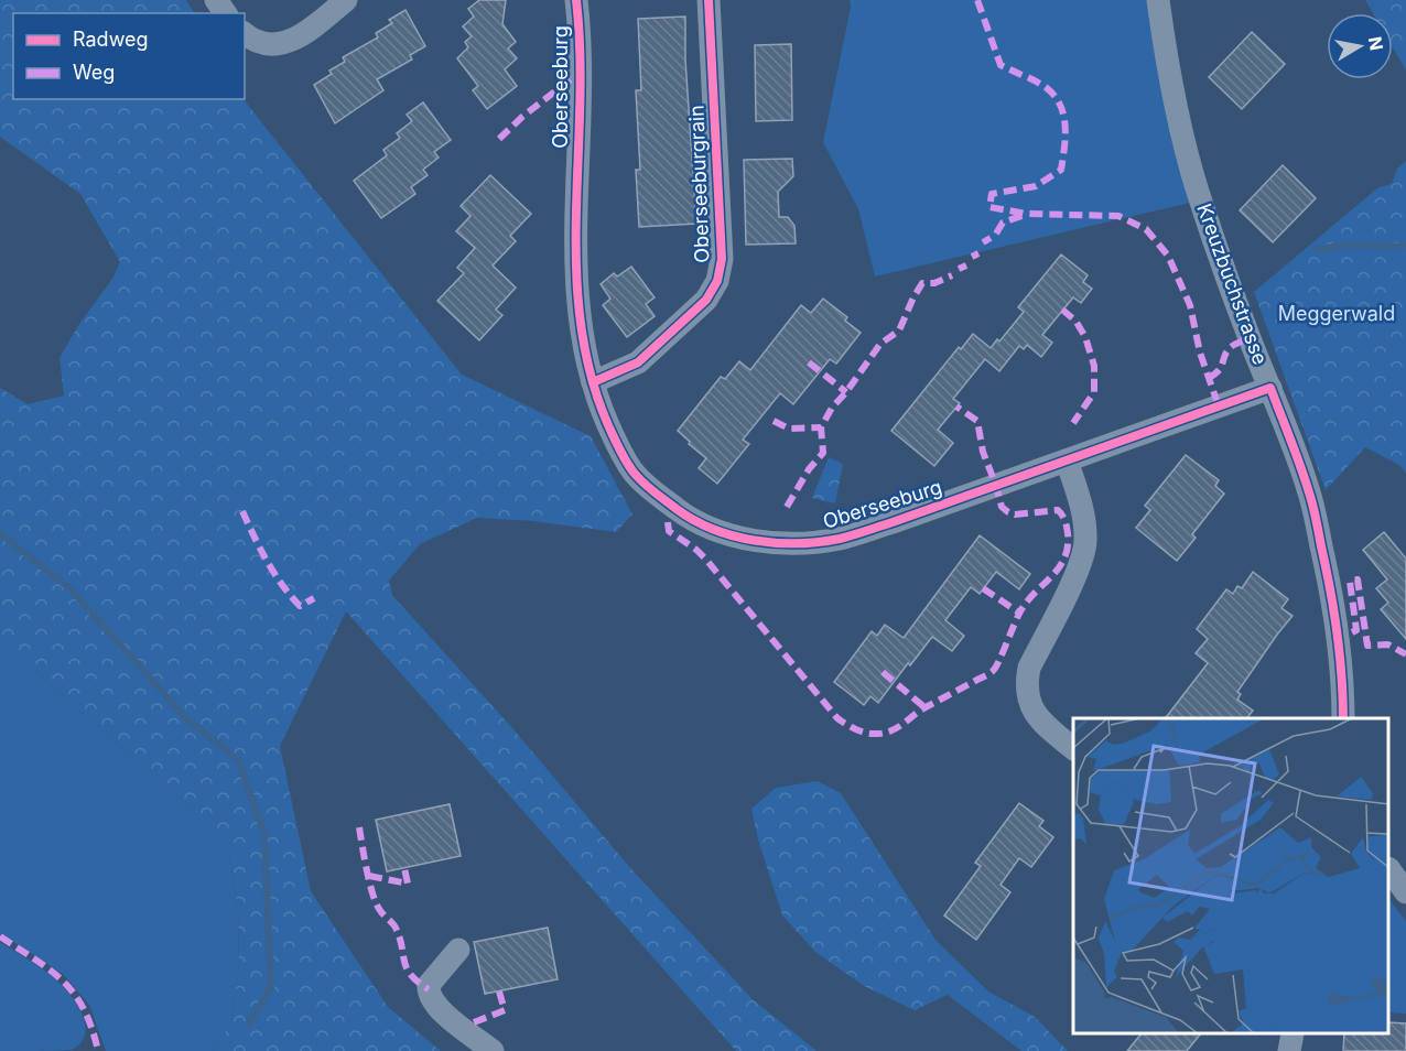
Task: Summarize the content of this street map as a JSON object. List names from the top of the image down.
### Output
{
  "streets": {
    "street": ["Oberseeburg", "Oberseeburgrain", "Kreuzbuchstrasse"]
  },
  "crossings": [
    ["Oberseeburg", "Oberseeburgrain"],
    ["Oberseeburg", "Kreuzbuchstrasse"]
  ],
  "parks": ["Meggerwald"],
  "legend": ["Radweg", "Weg"],
  "north": "right"
}
